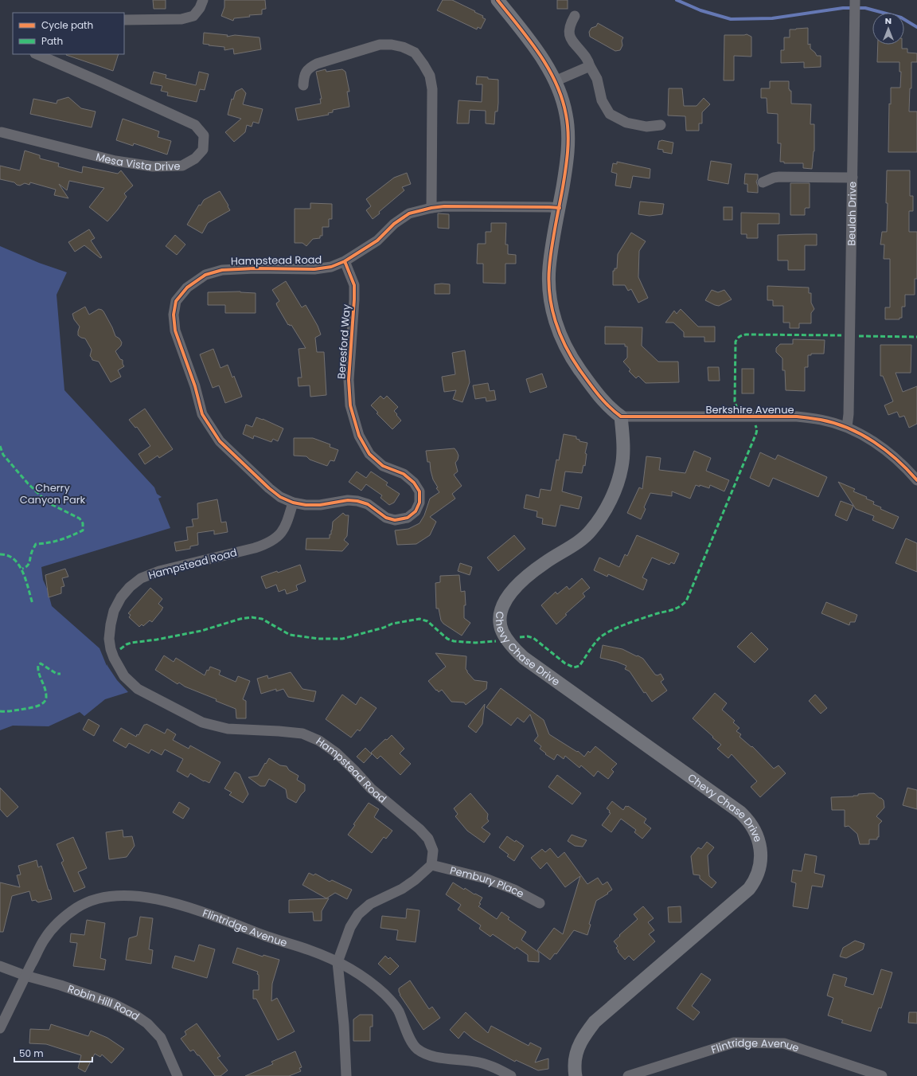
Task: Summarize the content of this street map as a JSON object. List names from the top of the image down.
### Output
{
  "streets": {
    "main road": ["Chevy Chase Drive"],
    "street": [
      "Mesa Vista Drive",
      "Beulah Drive",
      "Hampstead Road",
      "Beresford Way",
      "Berkshire Avenue",
      "Pembury Place",
      "Flintridge Avenue",
      "Robin Hill Road"
    ]
  },
  "crossings": [
    ["Beulah Drive", "Berkshire Avenue"],
    ["Hampstead Road", "Beresford Way"],
    ["Hampstead Road", "Pembury Place"],
    ["Berkshire Avenue", "Chevy Chase Drive"],
    ["Flintridge Avenue", "Robin Hill Road"]
  ],
  "parks": ["Cherry Canyon Park"],
  "legend": ["Cycle path", "Path"],
  "scale_bar": "50 m",
  "north": "top"
}
